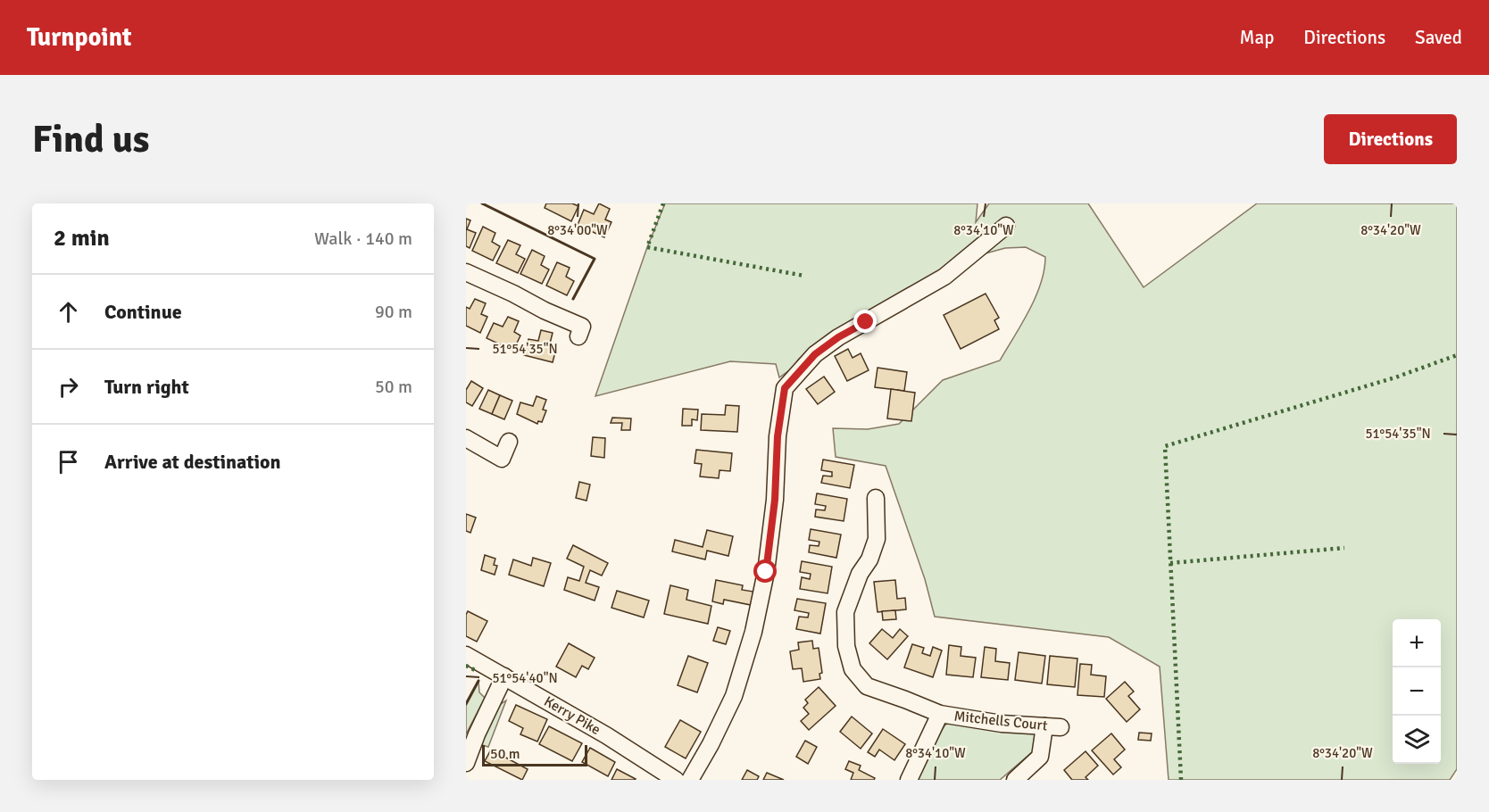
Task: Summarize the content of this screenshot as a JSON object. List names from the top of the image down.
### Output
{
  "streets": {
    "street": ["Kerry Pike", "Mitchells Court"]
  },
  "scale_bar": "50 m",
  "page": {
    "header": "Turnpoint",
    "nav": ["Map", "Directions", "Saved"],
    "buttons": "Directions",
    "title": "Find us",
    "heading": ["2 min", "Walk · 140 m"],
    "list": [
      ["Continue", "90 m"],
      ["Turn right", "50 m"],
      "Arrive at destination"
    ],
    "map_buttons": ["+", "−"],
    "scale": "50 m"
  },
  "coordinates": [
    "8°34'00\"W",
    "8°34'10\"W",
    "8°34'20\"W",
    "51°54'35\"N",
    "51°54'40\"N"
  ]
}
